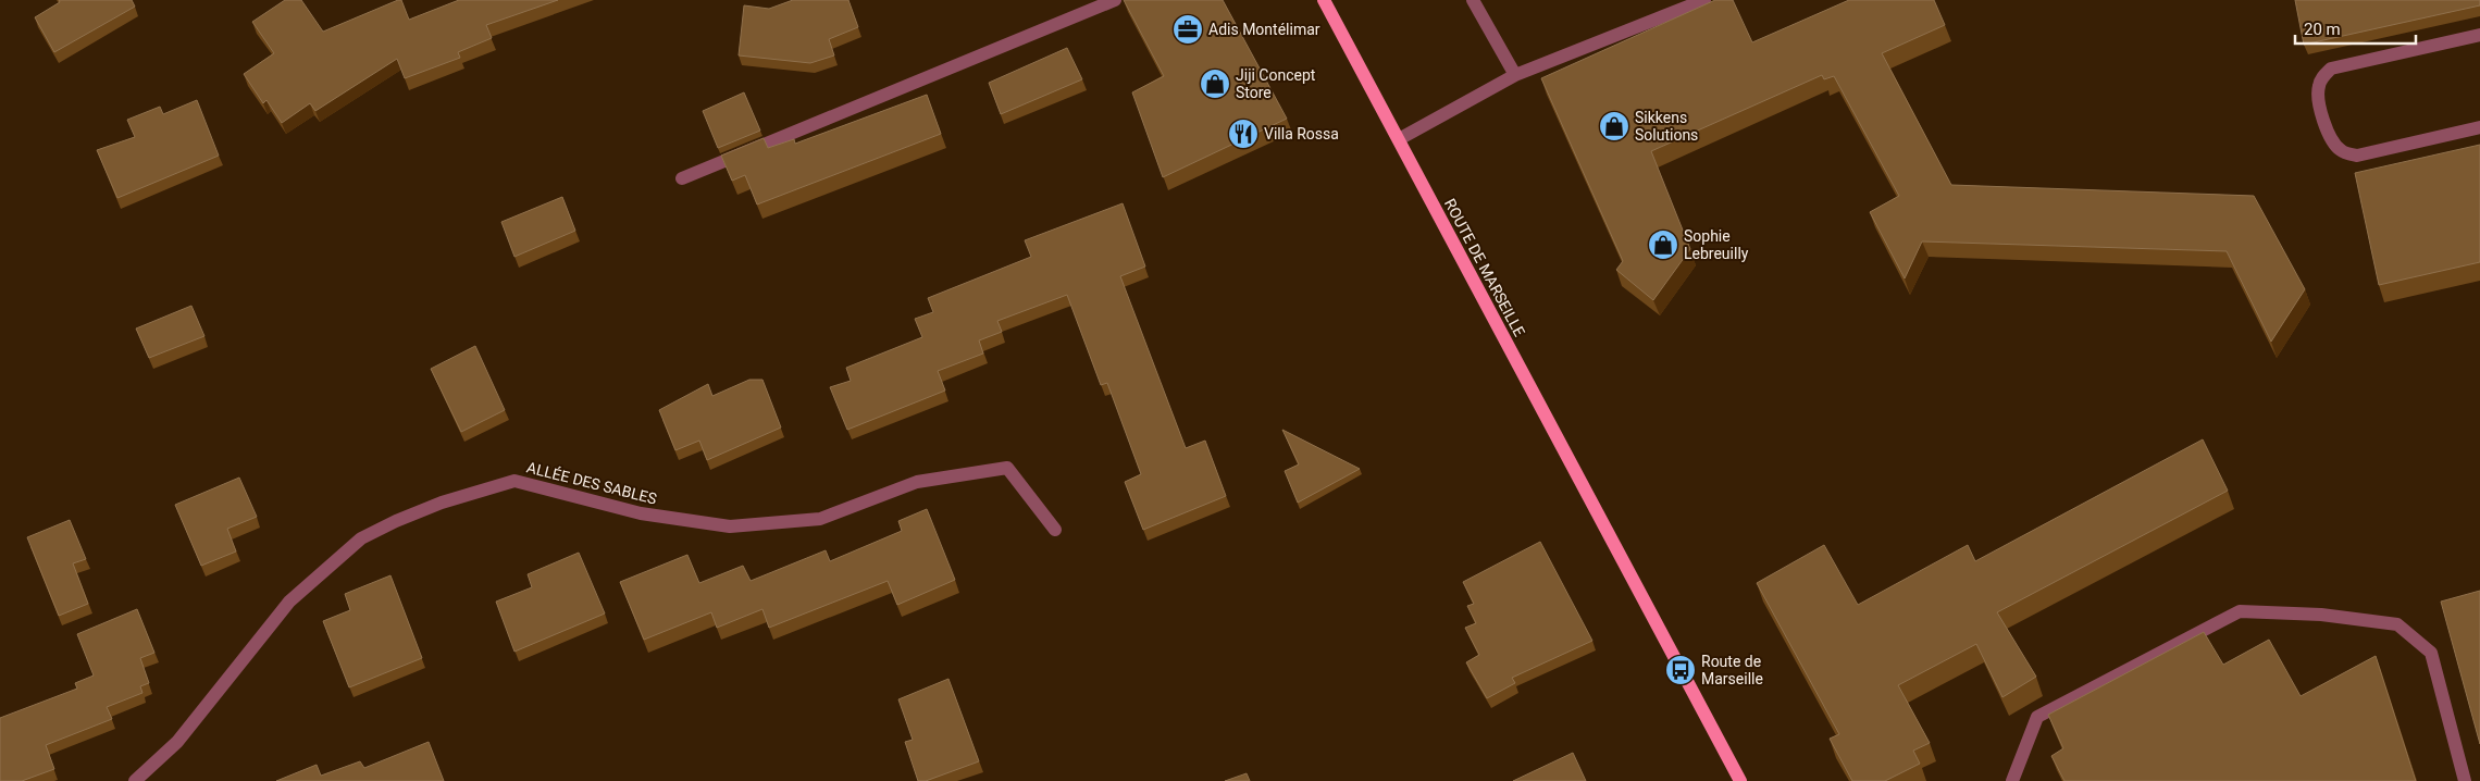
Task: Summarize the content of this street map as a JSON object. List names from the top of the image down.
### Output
{
  "streets": {
    "main road": ["ROUTE DE MARSEILLE"],
    "street": ["ALLÉE DES SABLES"]
  },
  "places": {
    "office": ["Adis Montélimar"],
    "shop": ["Jiji Concept Store", "Sikkens Solutions", "Sophie Lebreuilly"],
    "restaurant": ["Villa Rossa"],
    "bus stop": ["Route de Marseille"]
  },
  "scale_bar": "20 m"
}
